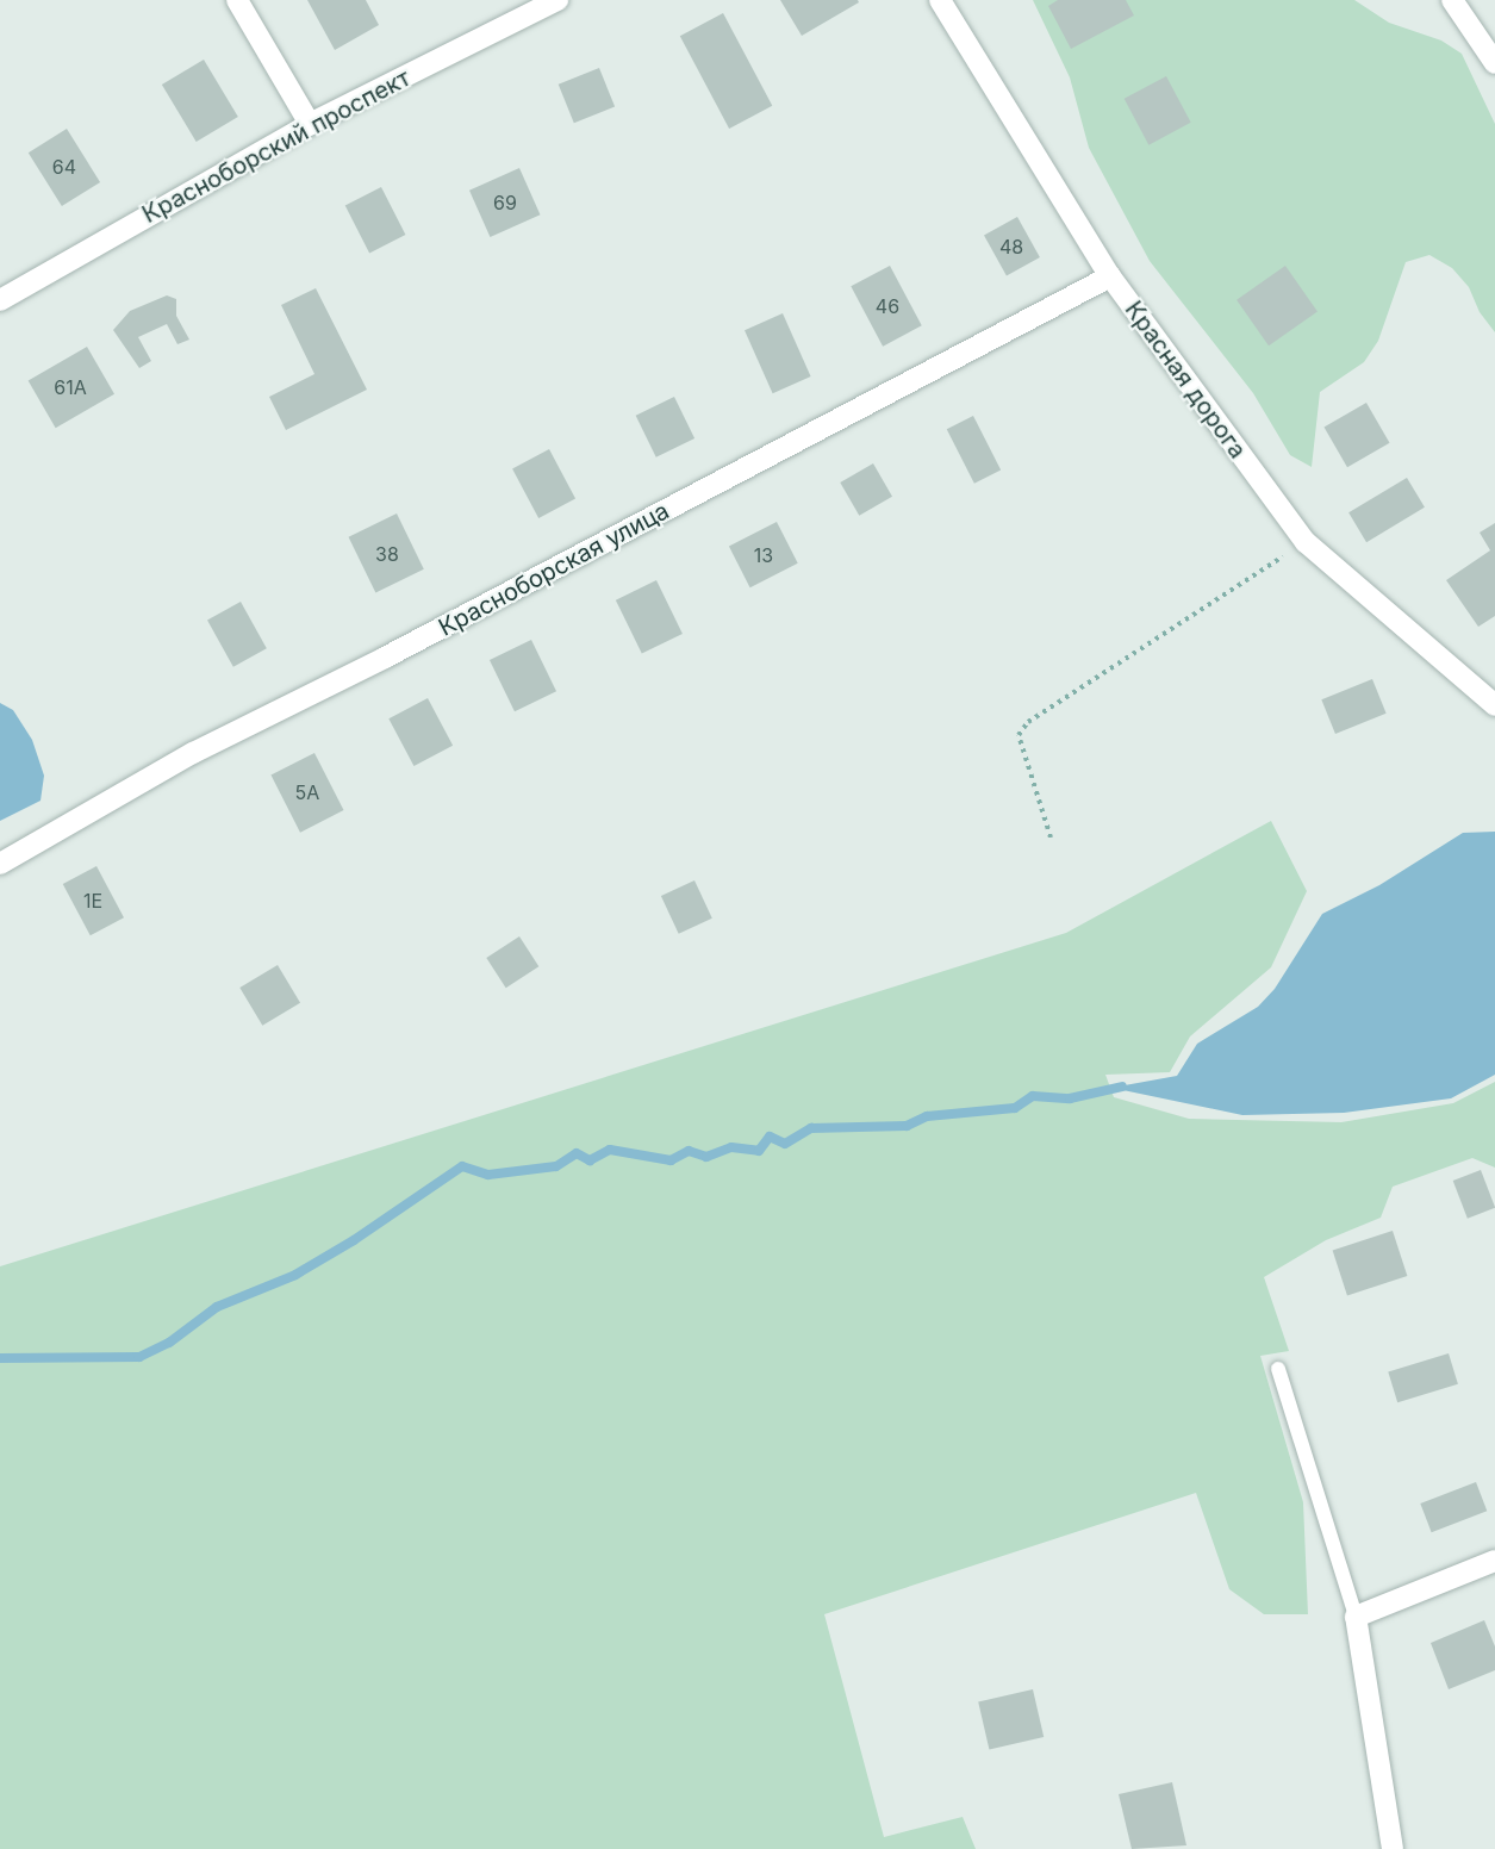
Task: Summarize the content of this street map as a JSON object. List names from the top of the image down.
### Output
{
  "streets": {
    "street": ["Красноборский проспект", "Красная дорога", "Красноборская улица"]
  },
  "crossings": [
    ["Красная дорога", "Красноборская улица"]
  ],
  "house_numbers": [
    "64",
    "69",
    "48",
    "46",
    "61А",
    "38",
    "13",
    "5А",
    "1Е"
  ]
}
